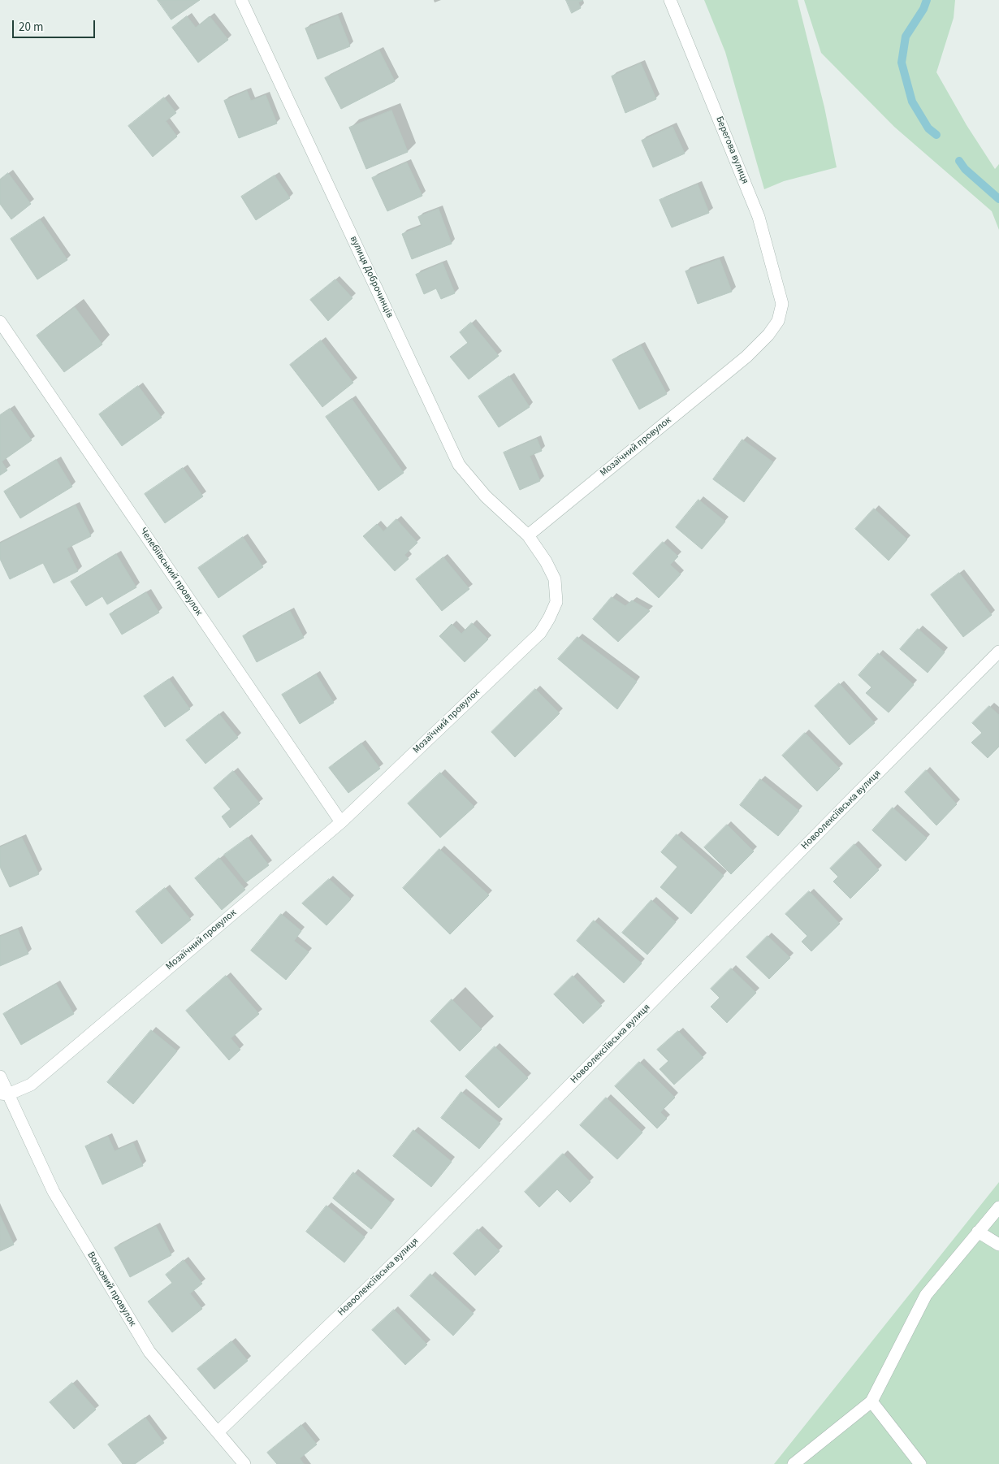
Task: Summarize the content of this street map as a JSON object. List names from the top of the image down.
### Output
{
  "streets": {
    "street": [
      "Берегова вулиця",
      "вулиця Доброчинців",
      "Мозаїчний провулок",
      "Челебіївський провулок",
      "Новоолексіївська вулиця",
      "Вольовий провулок"
    ]
  },
  "crossings": [
    ["Берегова вулиця", "Мозаїчний провулок"],
    ["вулиця Доброчинців", "Мозаїчний провулок"],
    ["Мозаїчний провулок", "Челебіївський провулок"],
    ["Мозаїчний провулок", "Вольовий провулок"],
    ["Новоолексіївська вулиця", "Вольовий провулок"]
  ],
  "scale_bar": "20 m"
}
